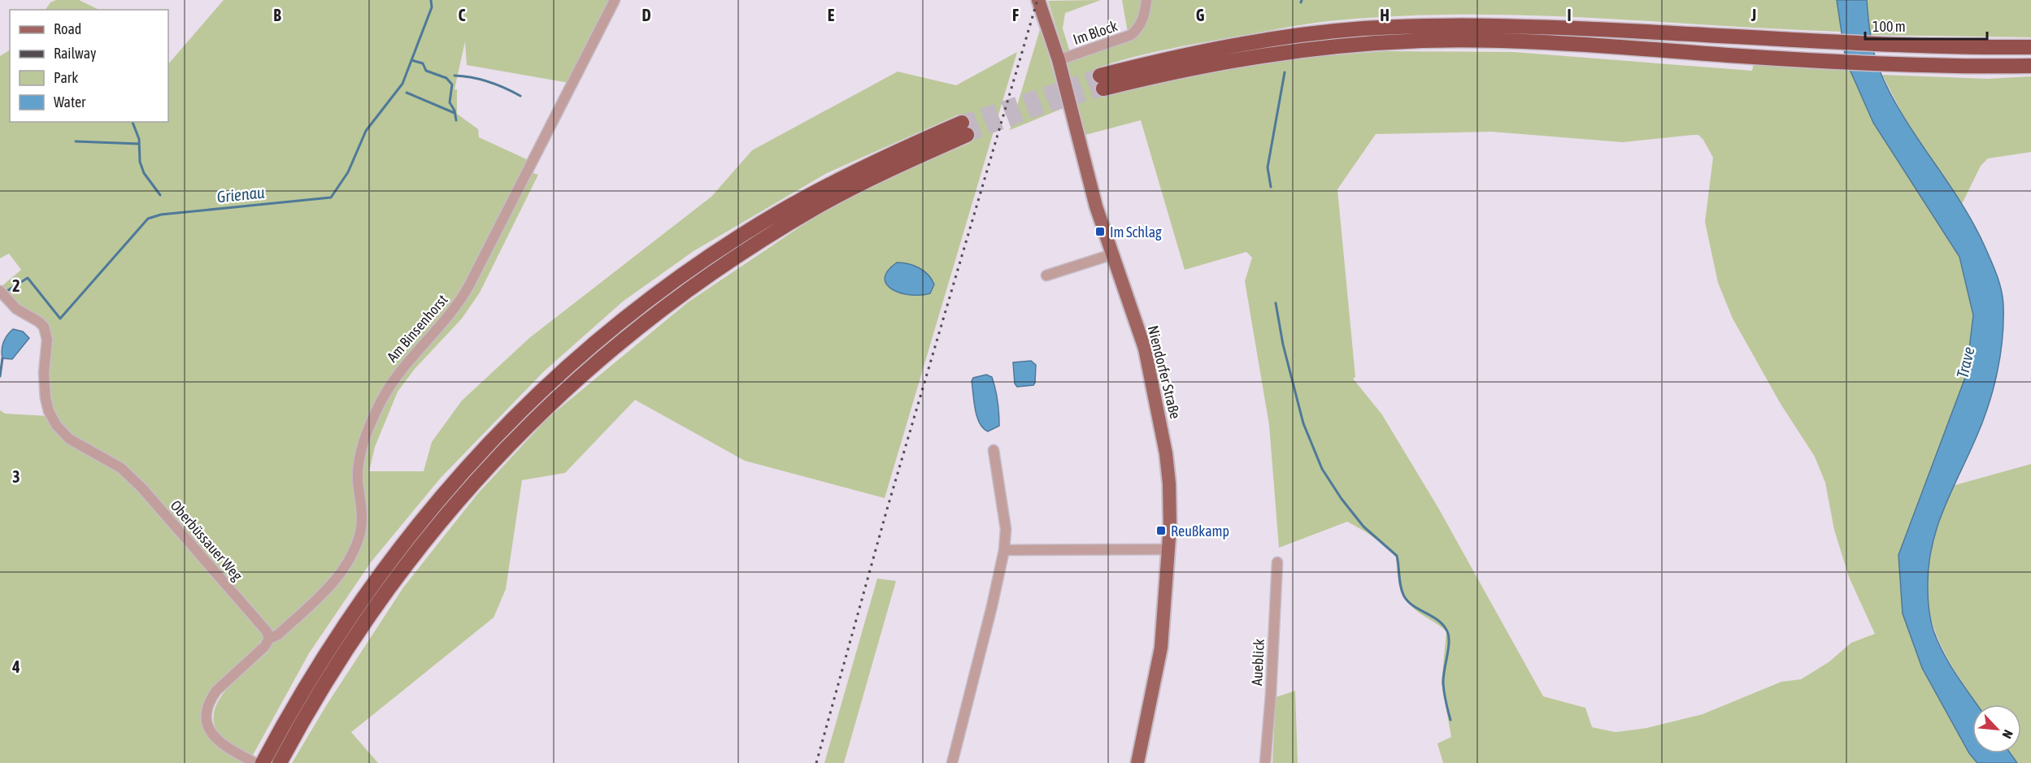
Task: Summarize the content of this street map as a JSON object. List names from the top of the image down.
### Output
{
  "streets": {
    "main road": ["Niendorfer Straße"],
    "street": [
      "Im Block",
      "Am Binsenhorst",
      "Oberbüssauer Weg",
      "Aueblick"
    ]
  },
  "crossings": [
    ["Im Block", "Niendorfer Straße"],
    ["Am Binsenhorst", "Oberbüssauer Weg"]
  ],
  "water": ["Grienau", "Trave"],
  "places": {
    "transit": ["Im Schlag", "Reußkamp"]
  },
  "legend": [
    "Road",
    "Railway",
    "Park",
    "Water"
  ],
  "scale_bar": "100 m",
  "north": "bottom right",
  "grid": {
    "columns": [
      "B",
      "C",
      "D",
      "E",
      "F",
      "G",
      "H",
      "I",
      "J"
    ],
    "rows": ["2", "3", "4"]
  }
}
